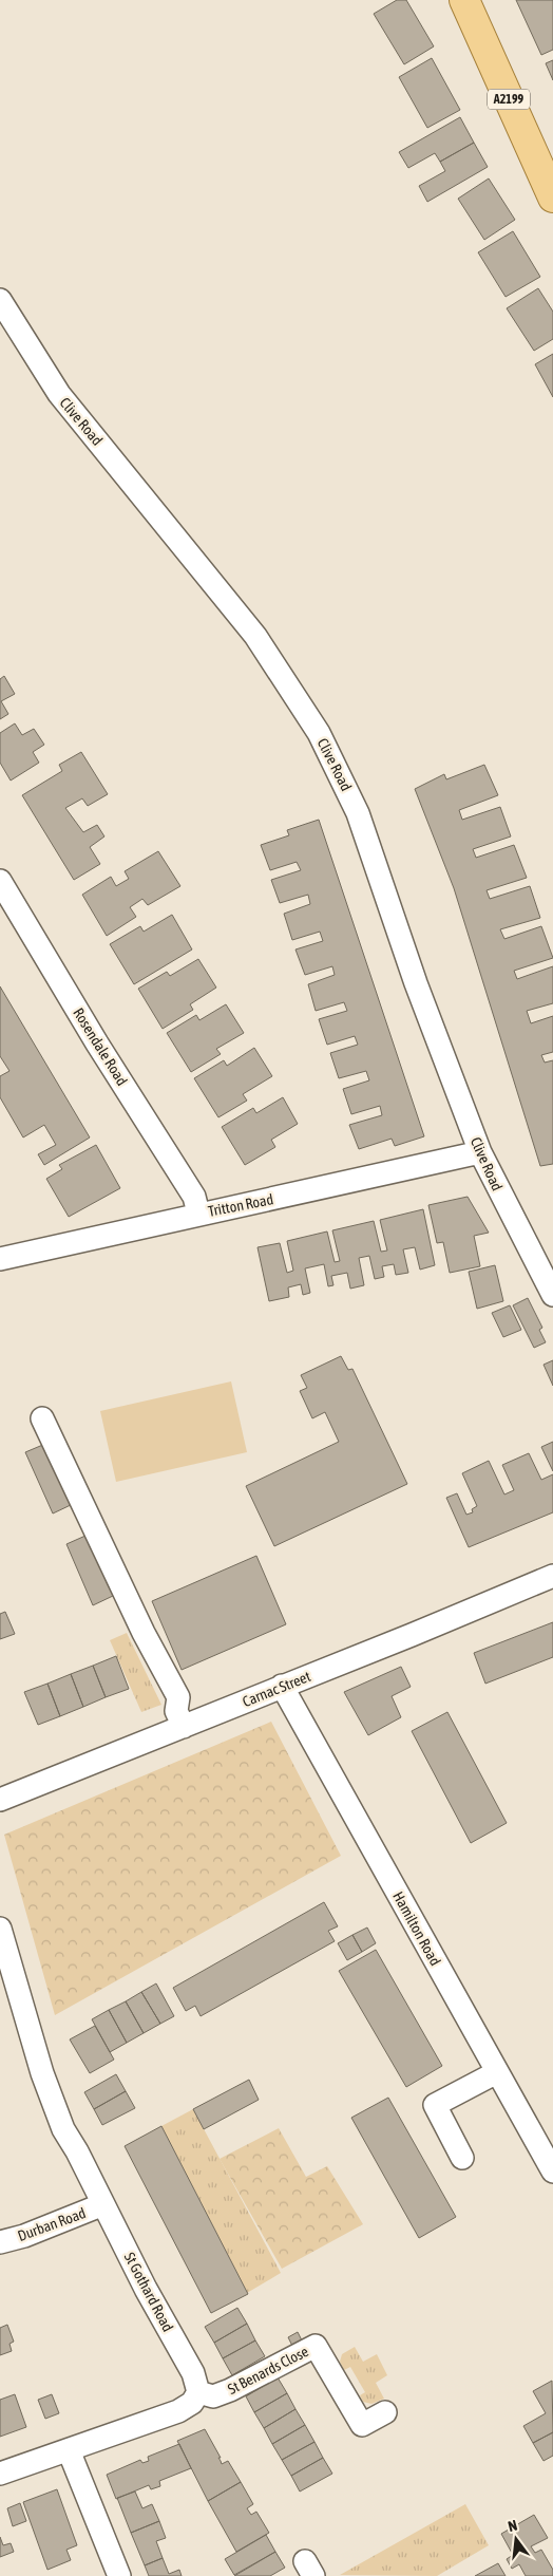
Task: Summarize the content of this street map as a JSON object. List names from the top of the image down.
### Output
{
  "streets": {
    "main road": ["A2199"],
    "street": [
      "Clive Road",
      "Rosendale Road",
      "Tritton Road",
      "Carnac Street",
      "Hamilton Road",
      "Durban Road",
      "St Gothard Road",
      "St Benards Close"
    ]
  },
  "crossings": [
    ["Clive Road", "Tritton Road"],
    ["Rosendale Road", "Tritton Road"],
    ["Carnac Street", "Hamilton Road"],
    ["Durban Road", "St Gothard Road"],
    ["St Gothard Road", "St Benards Close"]
  ],
  "north": "top"
}
